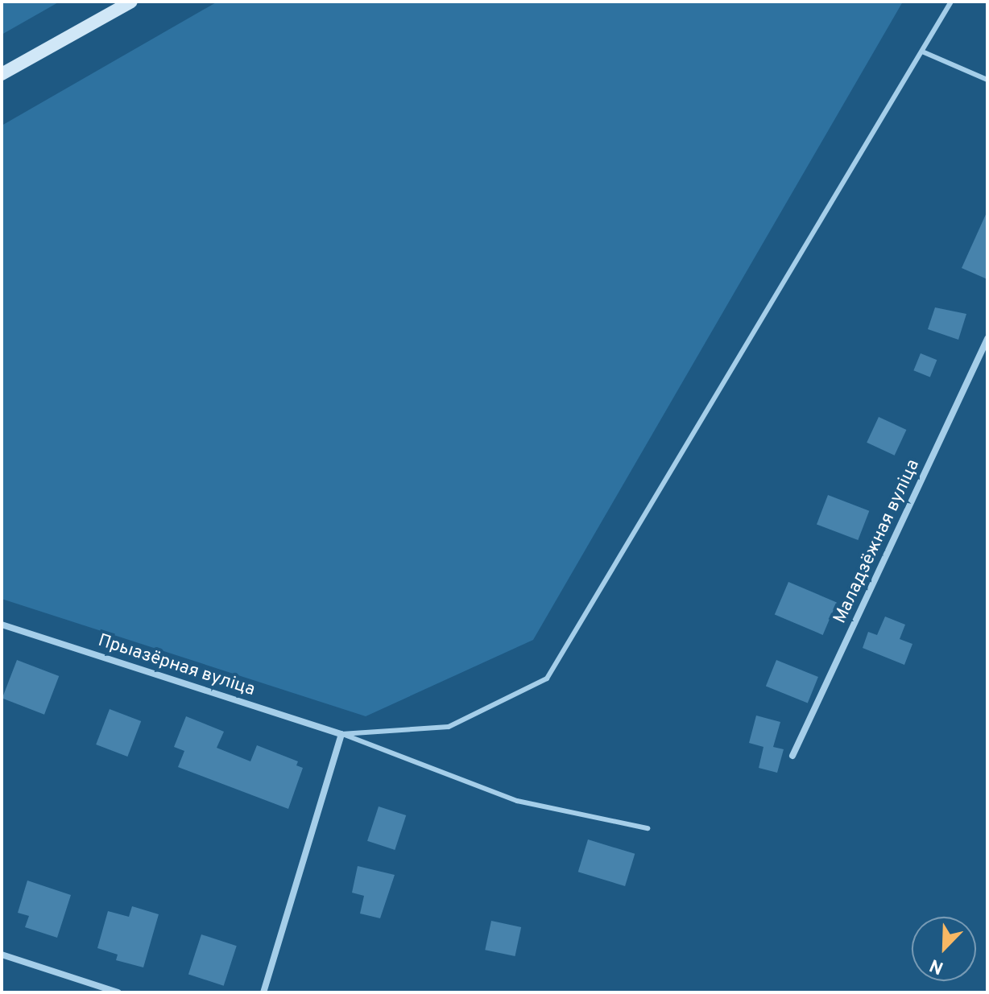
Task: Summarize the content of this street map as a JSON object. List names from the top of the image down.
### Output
{
  "streets": {
    "street": ["Маладзёжная вуліца", "Прыазёрная вуліца"]
  },
  "north": "bottom left"
}
